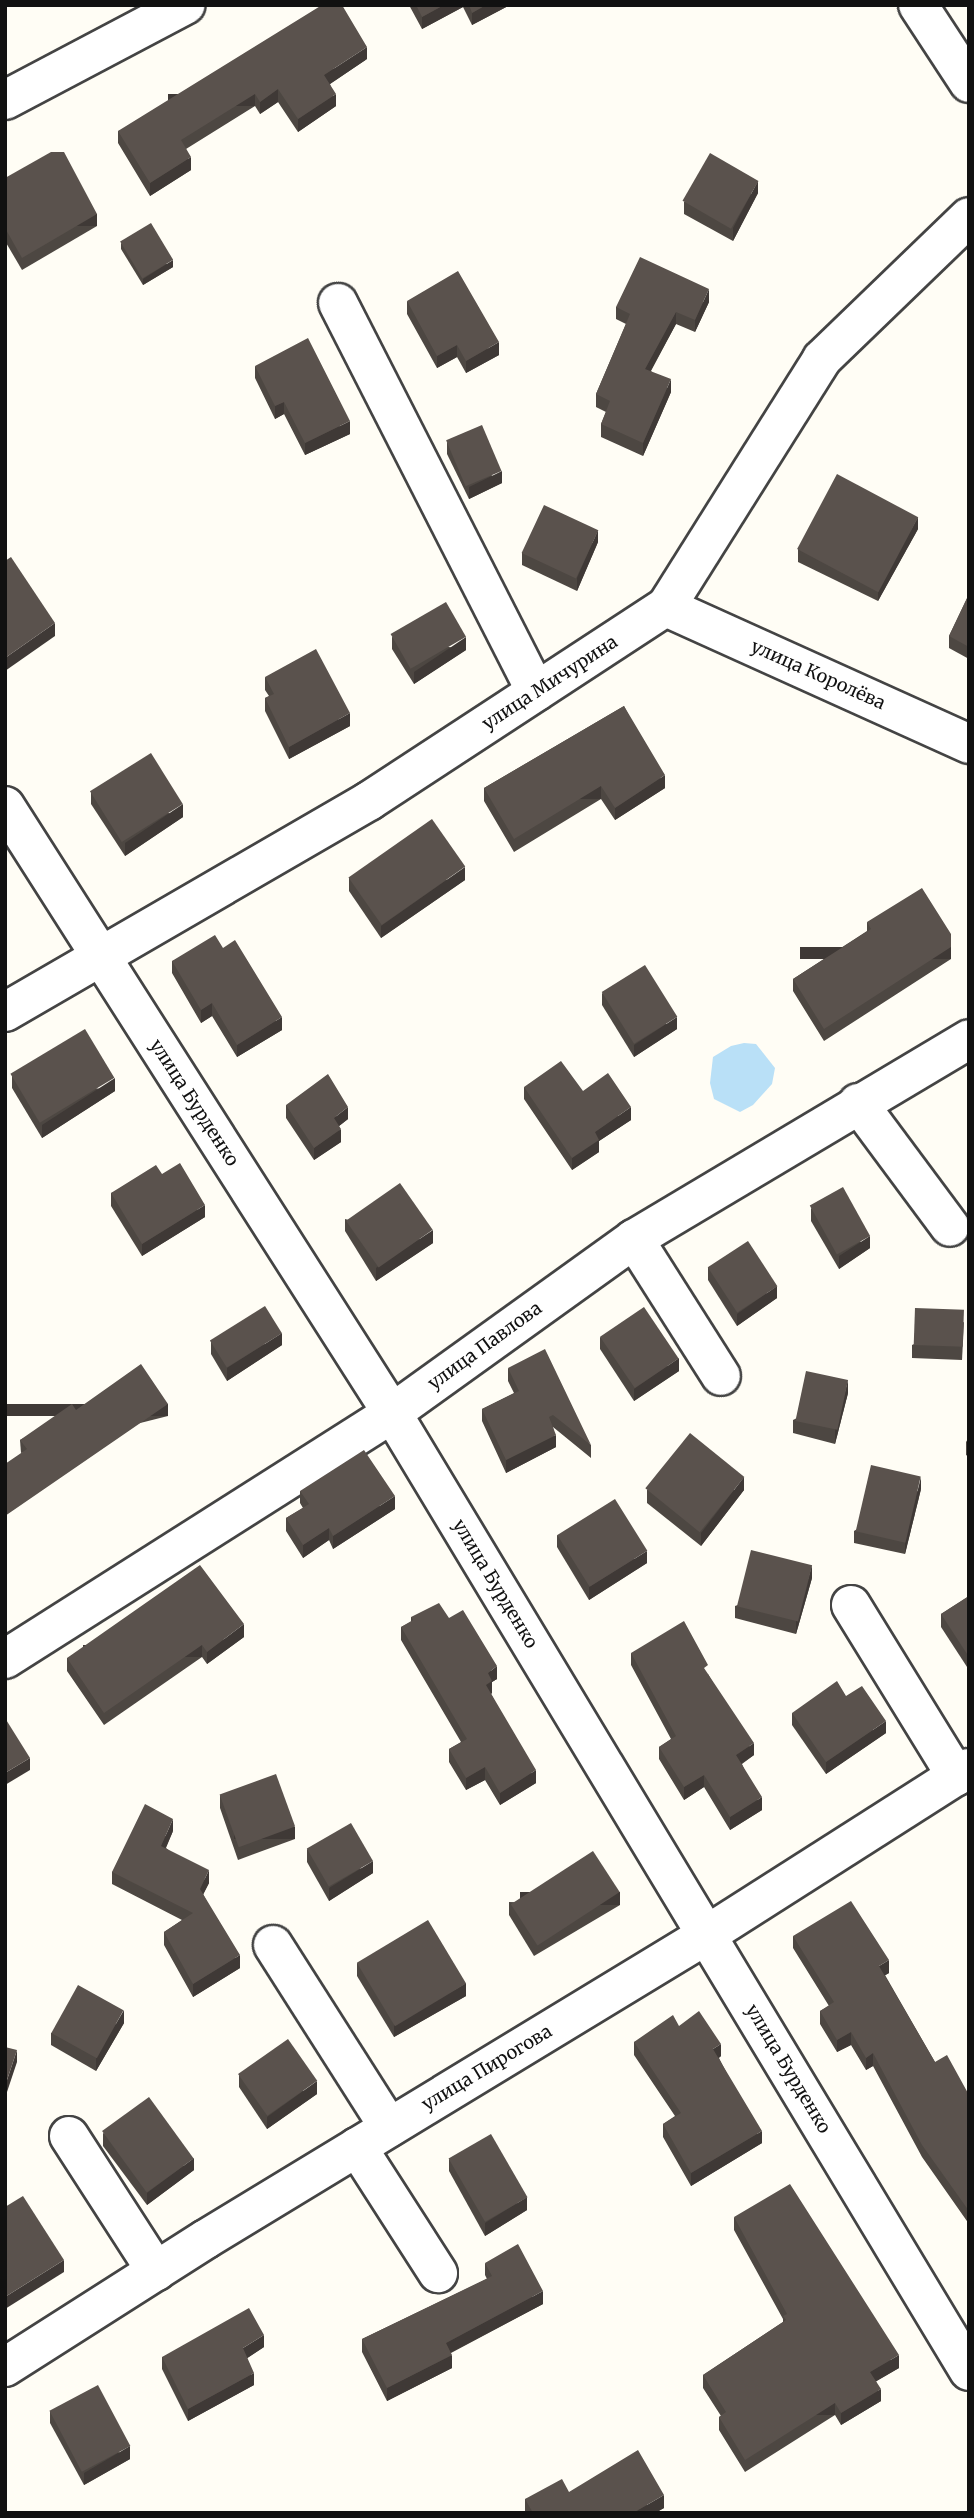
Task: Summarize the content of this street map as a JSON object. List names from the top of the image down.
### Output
{
  "streets": {
    "street": [
      "улица Королёва",
      "улица Мичурина",
      "улица Бурденко",
      "улица Павлова",
      "улица Пирогова"
    ]
  },
  "crossings": [
    ["улица Королёва", "улица Мичурина"],
    ["улица Мичурина", "улица Бурденко"],
    ["улица Бурденко", "улица Павлова"],
    ["улица Бурденко", "улица Пирогова"]
  ]
}
